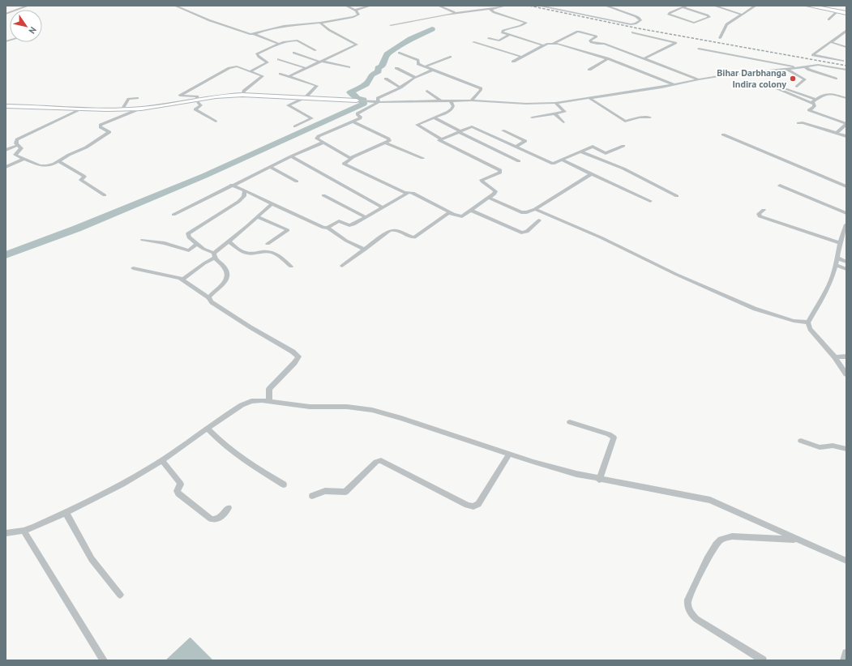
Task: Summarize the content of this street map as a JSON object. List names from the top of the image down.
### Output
{
  "places": ["Bihar Darbhanga Indira colony"],
  "north": "bottom right"
}
